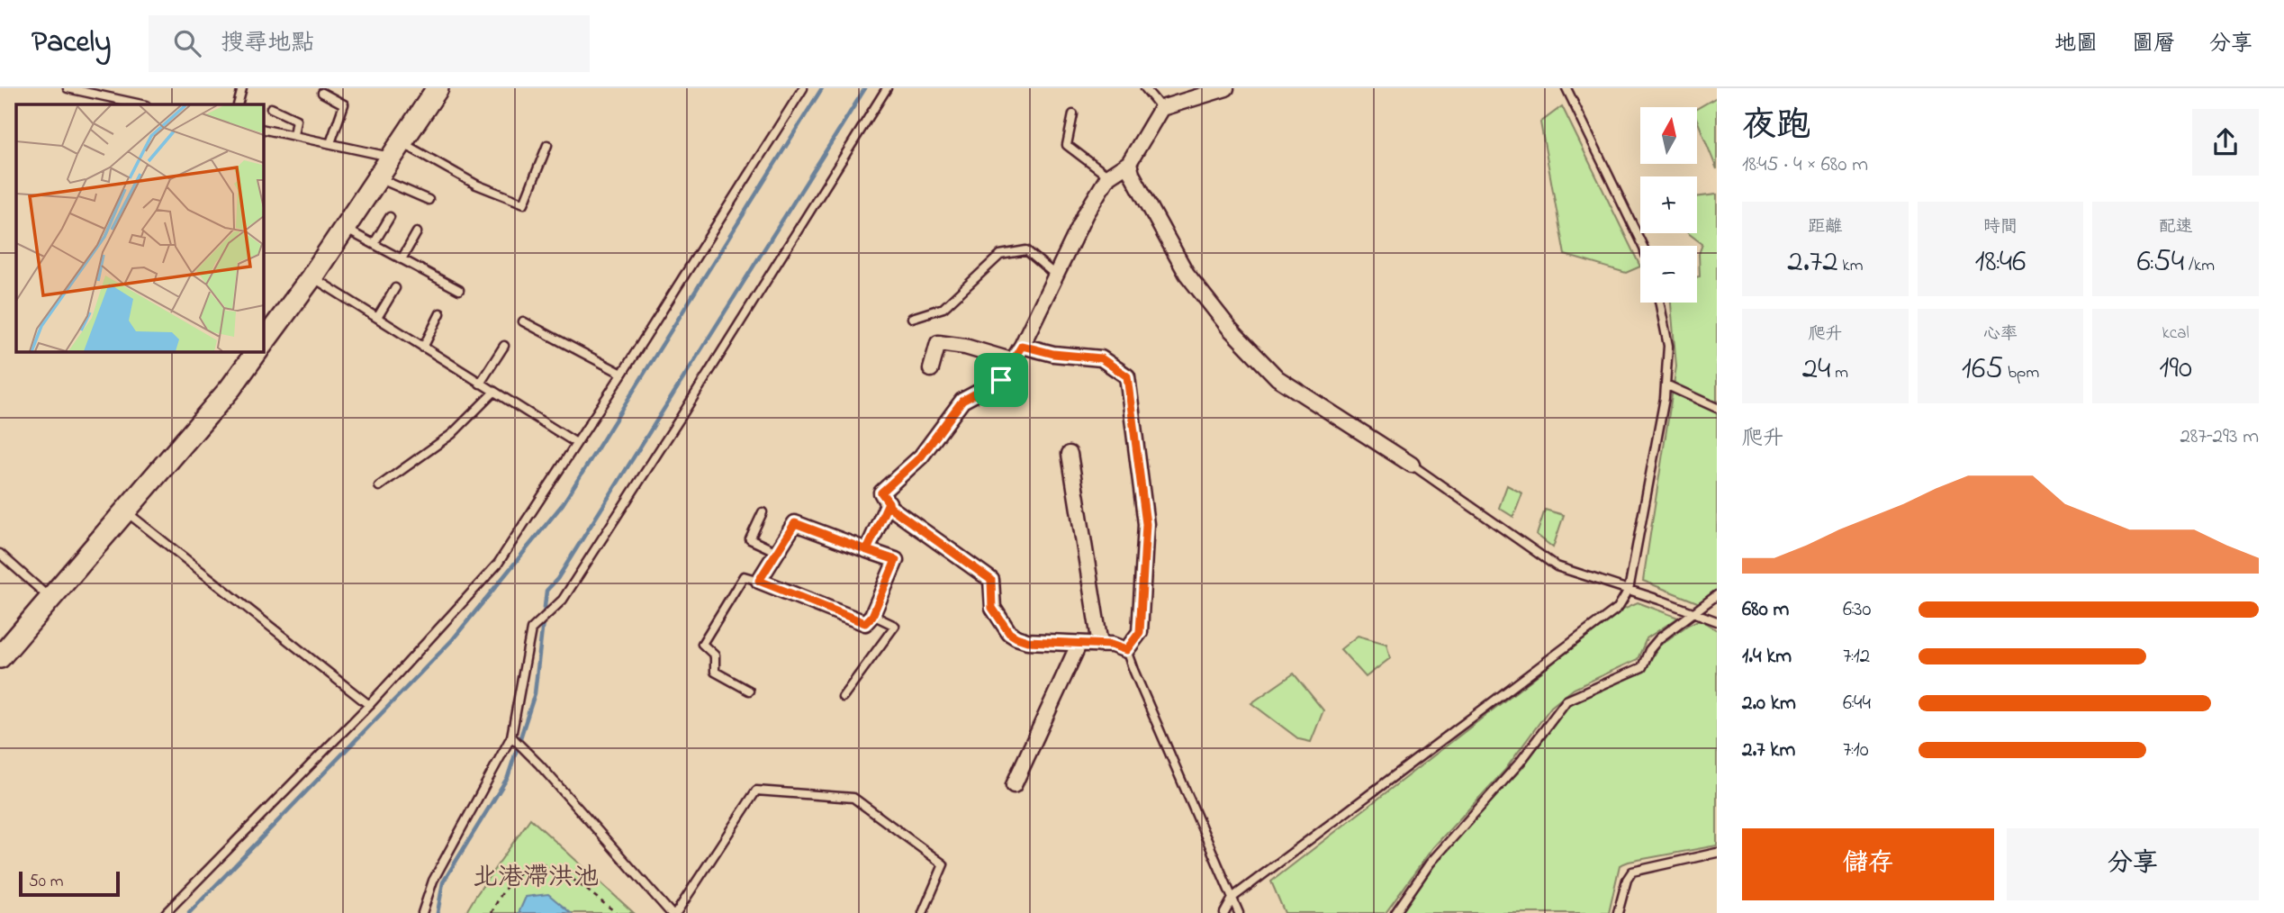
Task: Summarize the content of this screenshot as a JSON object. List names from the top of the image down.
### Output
{
  "parks": ["北港滯洪池"],
  "scale_bar": "50 m",
  "north": "top",
  "page": {
    "header": "Pacely",
    "search": "搜尋地點",
    "nav": ["地圖", "圖層", "分享"],
    "heading": ["夜跑", "18:45 · 4 × 680 m"],
    "map_buttons": ["+", "−"],
    "stats": [
      ["距離", "2.72 km"],
      ["時間", "18:46"],
      ["配速", "6:54 /km"],
      ["爬升", "24 m"],
      ["心率", "165 bpm"],
      ["kcal", "190"]
    ],
    "chart": ["爬升", "287–293 m"],
    "list": [
      {
        "name": "680 m",
        "note": "6:30"
      },
      {
        "name": "1.4 km",
        "note": "7:12"
      },
      {
        "name": "2.0 km",
        "note": "6:44"
      },
      {
        "name": "2.7 km",
        "note": "7:10"
      }
    ],
    "buttons": ["儲存", "分享"],
    "scale": "50 m"
  }
}
